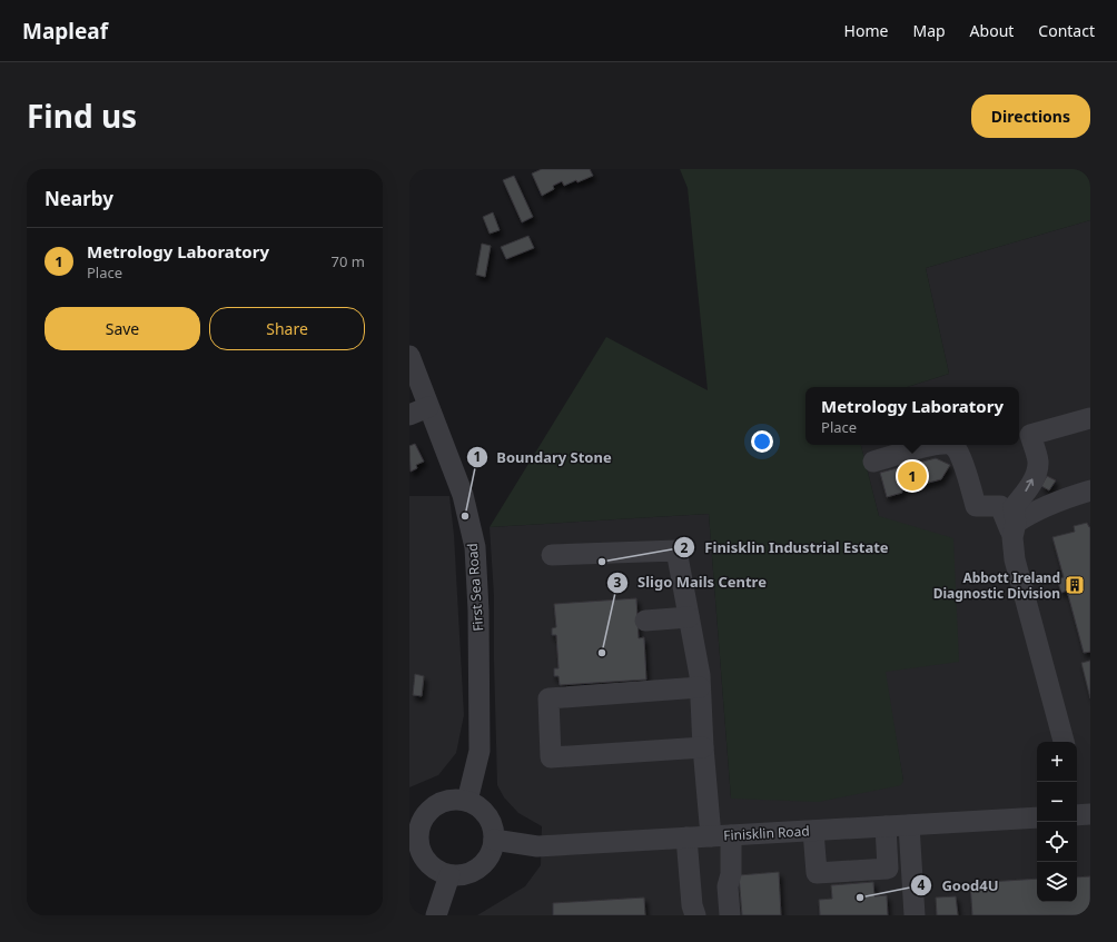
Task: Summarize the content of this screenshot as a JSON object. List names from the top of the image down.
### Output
{
  "streets": {
    "street": ["First Sea Road", "Finisklin Road"]
  },
  "crossings": [
    ["First Sea Road", "Finisklin Road"]
  ],
  "places": {
    "other": [
      "Boundary Stone",
      "Finisklin Industrial Estate",
      "Sligo Mails Centre",
      "Good4U"
    ],
    "building": ["Abbott Ireland Diagnostic Division"]
  },
  "page": {
    "header": "Mapleaf",
    "nav": [
      "Home",
      "Map",
      "About",
      "Contact"
    ],
    "title": "Find us",
    "buttons": [
      "Directions",
      ["Save", "Share"]
    ],
    "heading": "Nearby",
    "list": [
      {
        "mark": "1",
        "name": "Metrology Laboratory",
        "note": "Place",
        "value": "70 m"
      }
    ],
    "popup": ["Metrology Laboratory", "Place"],
    "pins": "1",
    "map_buttons": ["+", "−"]
  }
}
